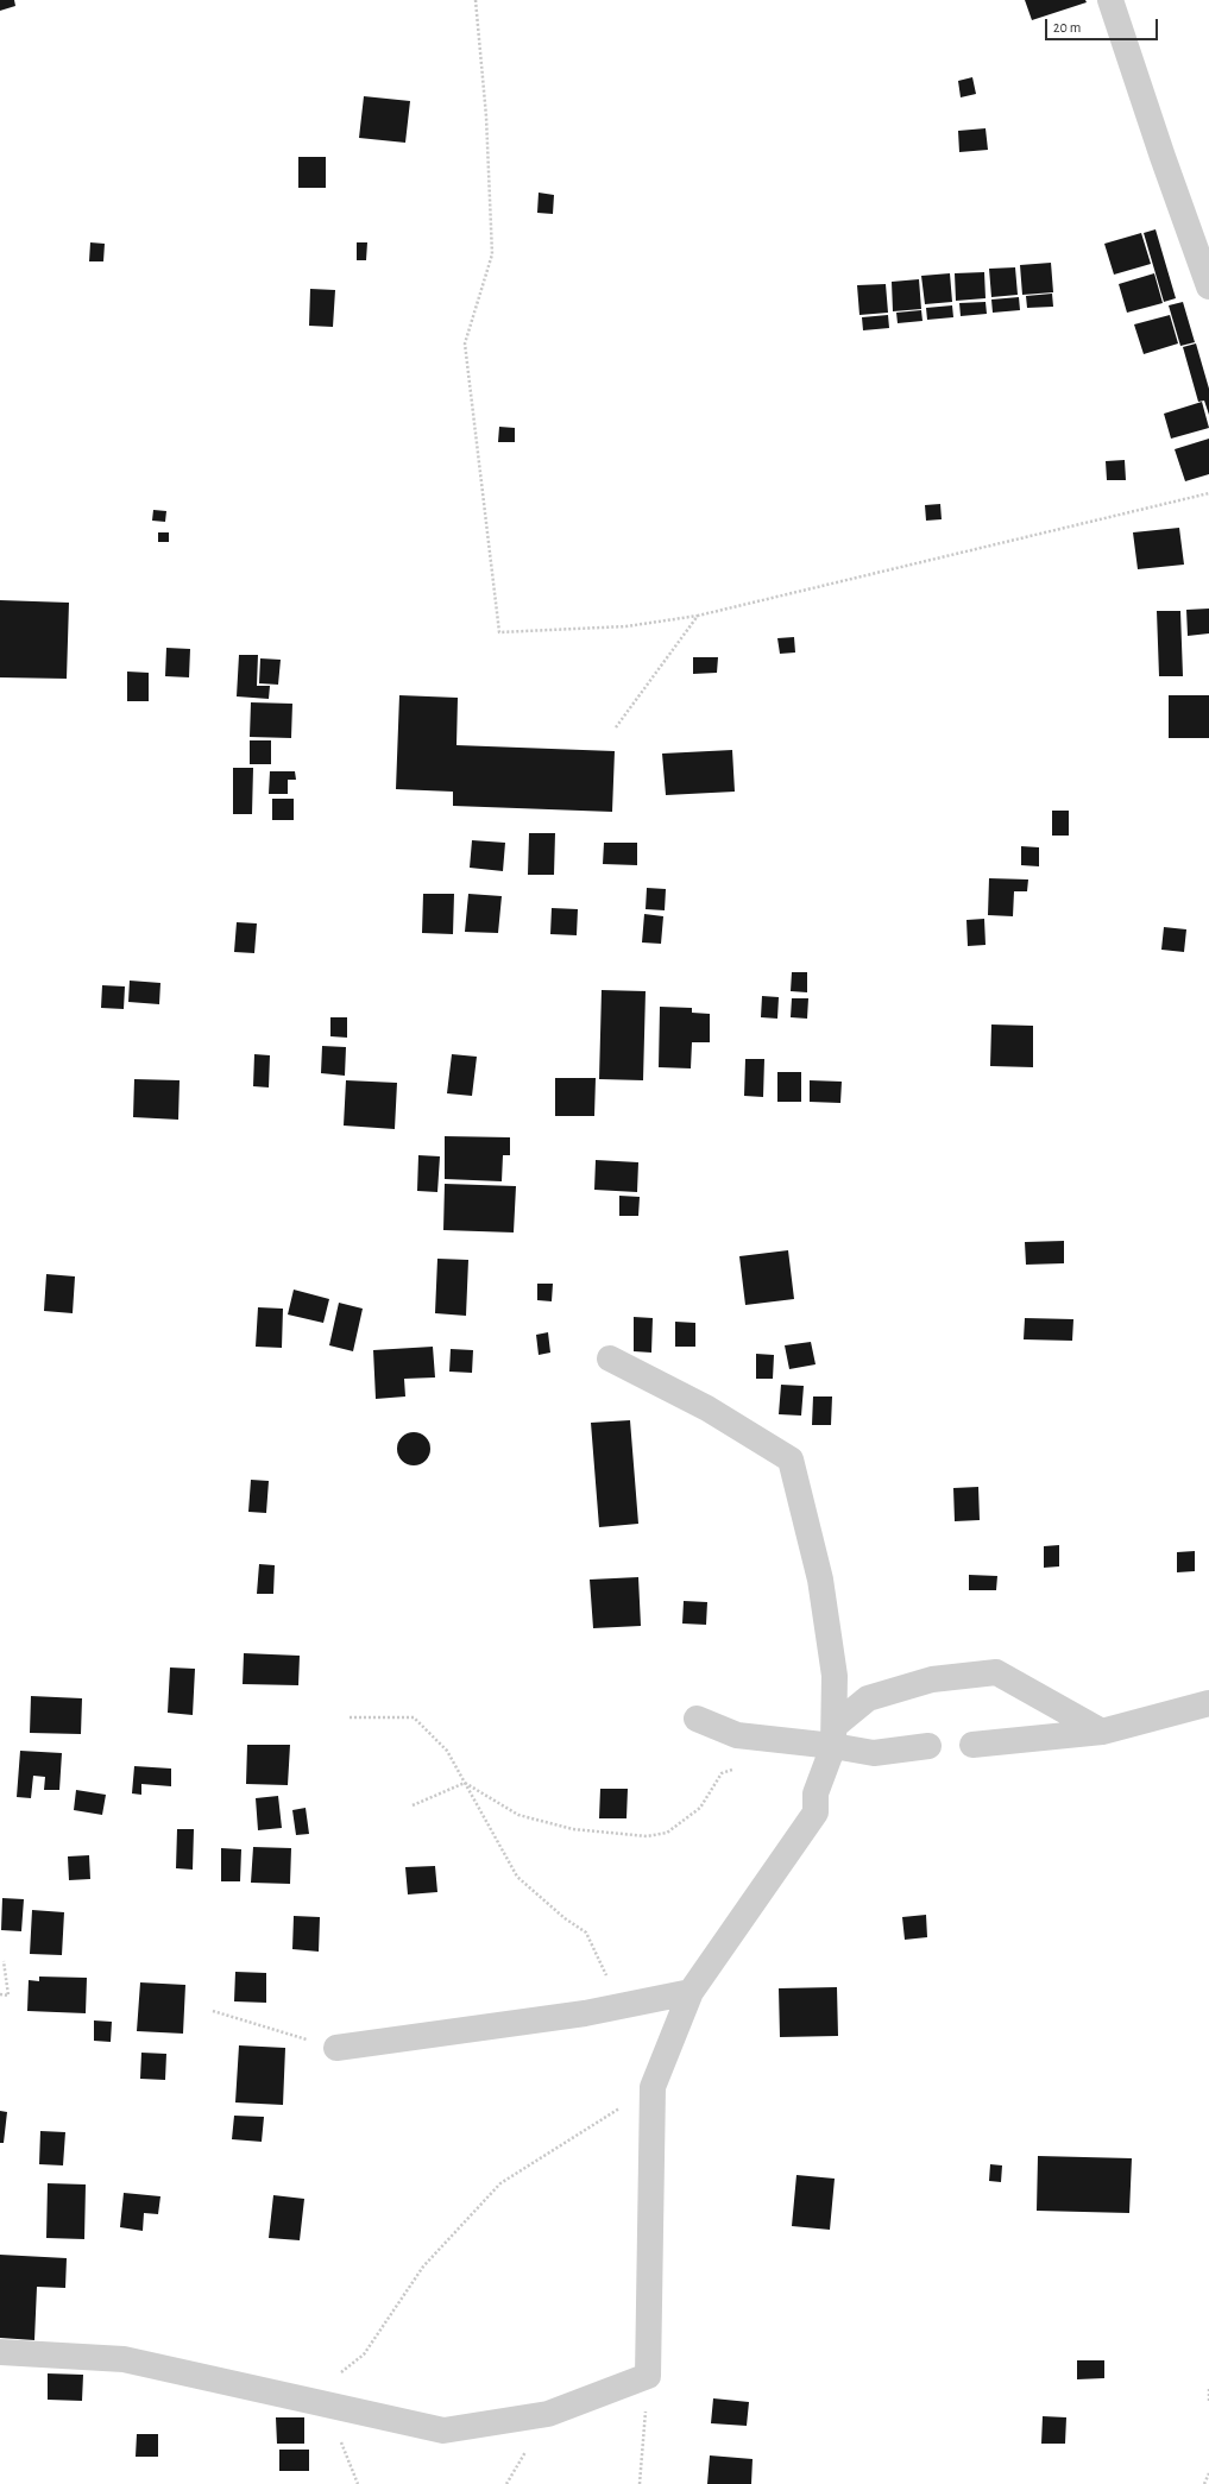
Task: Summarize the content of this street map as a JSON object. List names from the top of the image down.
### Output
{
  "scale_bar": "20 m"
}
